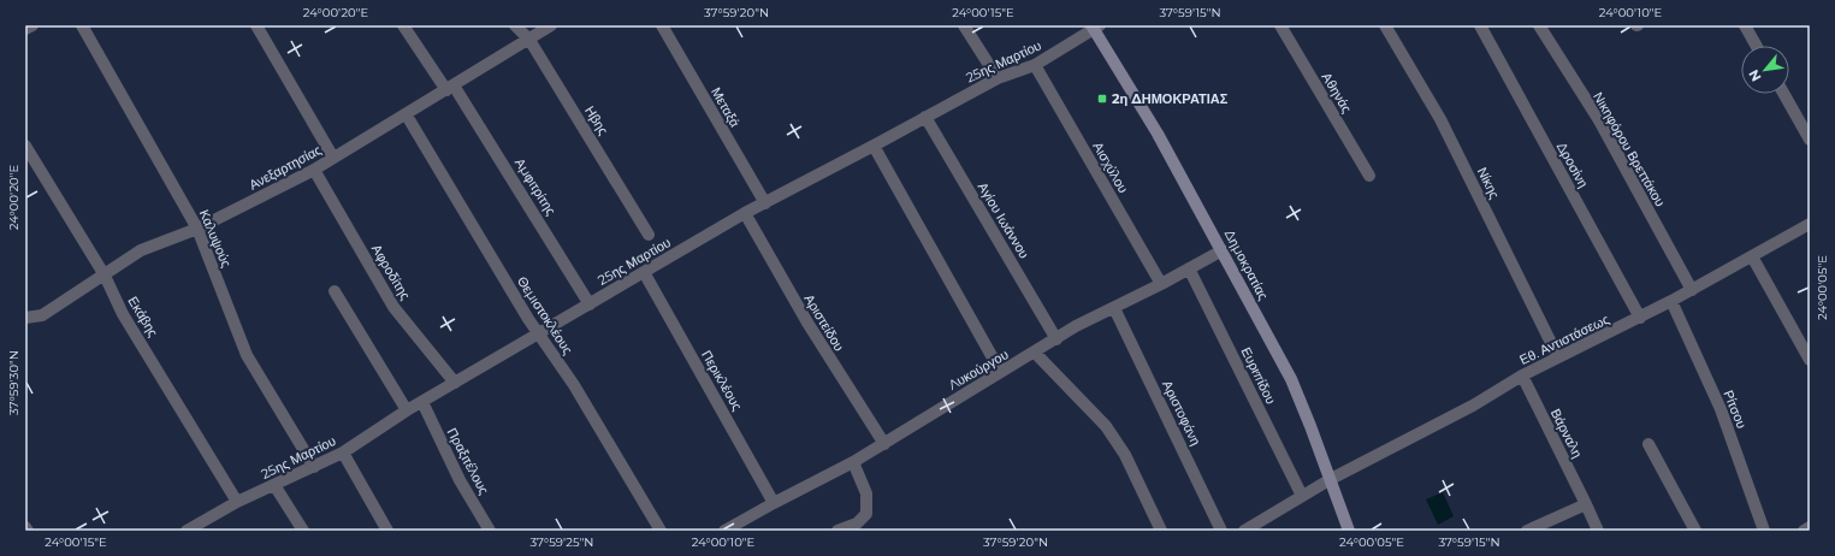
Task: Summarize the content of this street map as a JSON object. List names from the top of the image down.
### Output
{
  "streets": {
    "street": [
      "25ης Μαρτίου",
      "Αθηνάς",
      "Μεταξά",
      "Ηβης",
      "Νικηφόρου Βρεττάκου",
      "Δροσίνη",
      "Ανεξαρτησίας",
      "Αισχύλου",
      "Νίκης",
      "Αμφιτρίτης",
      "Αγίου Ιωάννου",
      "Καλυψούς",
      "Δημοκρατίας",
      "Αφροδίτης",
      "Θεμιστοκλέους",
      "Εκάβης",
      "Αριστείδου",
      "Εθ. Αντιστάσεως",
      "Λυκούργου",
      "Ευριπίδου",
      "Περικλέους",
      "Ρίτσου",
      "Αριστοφάνη",
      "Βάρναλη",
      "Πραξιτέλους"
    ]
  },
  "crossings": [
    ["25ης Μαρτίου", "Μεταξά"],
    ["25ης Μαρτίου", "Αισχύλου"],
    ["25ης Μαρτίου", "Αμφιτρίτης"],
    ["25ης Μαρτίου", "Αγίου Ιωάννου"],
    ["25ης Μαρτίου", "Καλυψούς"],
    ["25ης Μαρτίου", "Δημοκρατίας"],
    ["25ης Μαρτίου", "Αφροδίτης"],
    ["25ης Μαρτίου", "Θεμιστοκλέους"],
    ["25ης Μαρτίου", "Εκάβης"],
    ["25ης Μαρτίου", "Αριστείδου"],
    ["25ης Μαρτίου", "Περικλέους"],
    ["25ης Μαρτίου", "Πραξιτέλους"],
    ["Ηβης", "Ανεξαρτησίας"],
    ["Νικηφόρου Βρεττάκου", "Εθ. Αντιστάσεως"],
    ["Δροσίνη", "Εθ. Αντιστάσεως"],
    ["Ανεξαρτησίας", "Αμφιτρίτης"],
    ["Ανεξαρτησίας", "Καλυψούς"],
    ["Ανεξαρτησίας", "Αφροδίτης"],
    ["Ανεξαρτησίας", "Θεμιστοκλέους"],
    ["Ανεξαρτησίας", "Εκάβης"],
    ["Αισχύλου", "Λυκούργου"],
    ["Νίκης", "Εθ. Αντιστάσεως"],
    ["Αγίου Ιωάννου", "Λυκούργου"],
    ["Δημοκρατίας", "Εθ. Αντιστάσεως"],
    ["Δημοκρατίας", "Λυκούργου"],
    ["Αριστείδου", "Λυκούργου"],
    ["Εθ. Αντιστάσεως", "Ευριπίδου"],
    ["Εθ. Αντιστάσεως", "Ρίτσου"],
    ["Εθ. Αντιστάσεως", "Βάρναλη"],
    ["Λυκούργου", "Ευριπίδου"],
    ["Λυκούργου", "Περικλέους"],
    ["Λυκούργου", "Αριστοφάνη"]
  ],
  "places": {
    "transit": ["2η ΔΗΜΟΚΡΑΤΙΑΣ"]
  },
  "north": "bottom left",
  "coordinates": [
    "24°00'20\"E",
    "37°59'20\"N",
    "24°00'15\"E",
    "37°59'15\"N",
    "24°00'10\"E",
    "24°00'05\"E",
    "37°59'30\"N",
    "37°59'25\"N"
  ]
}
